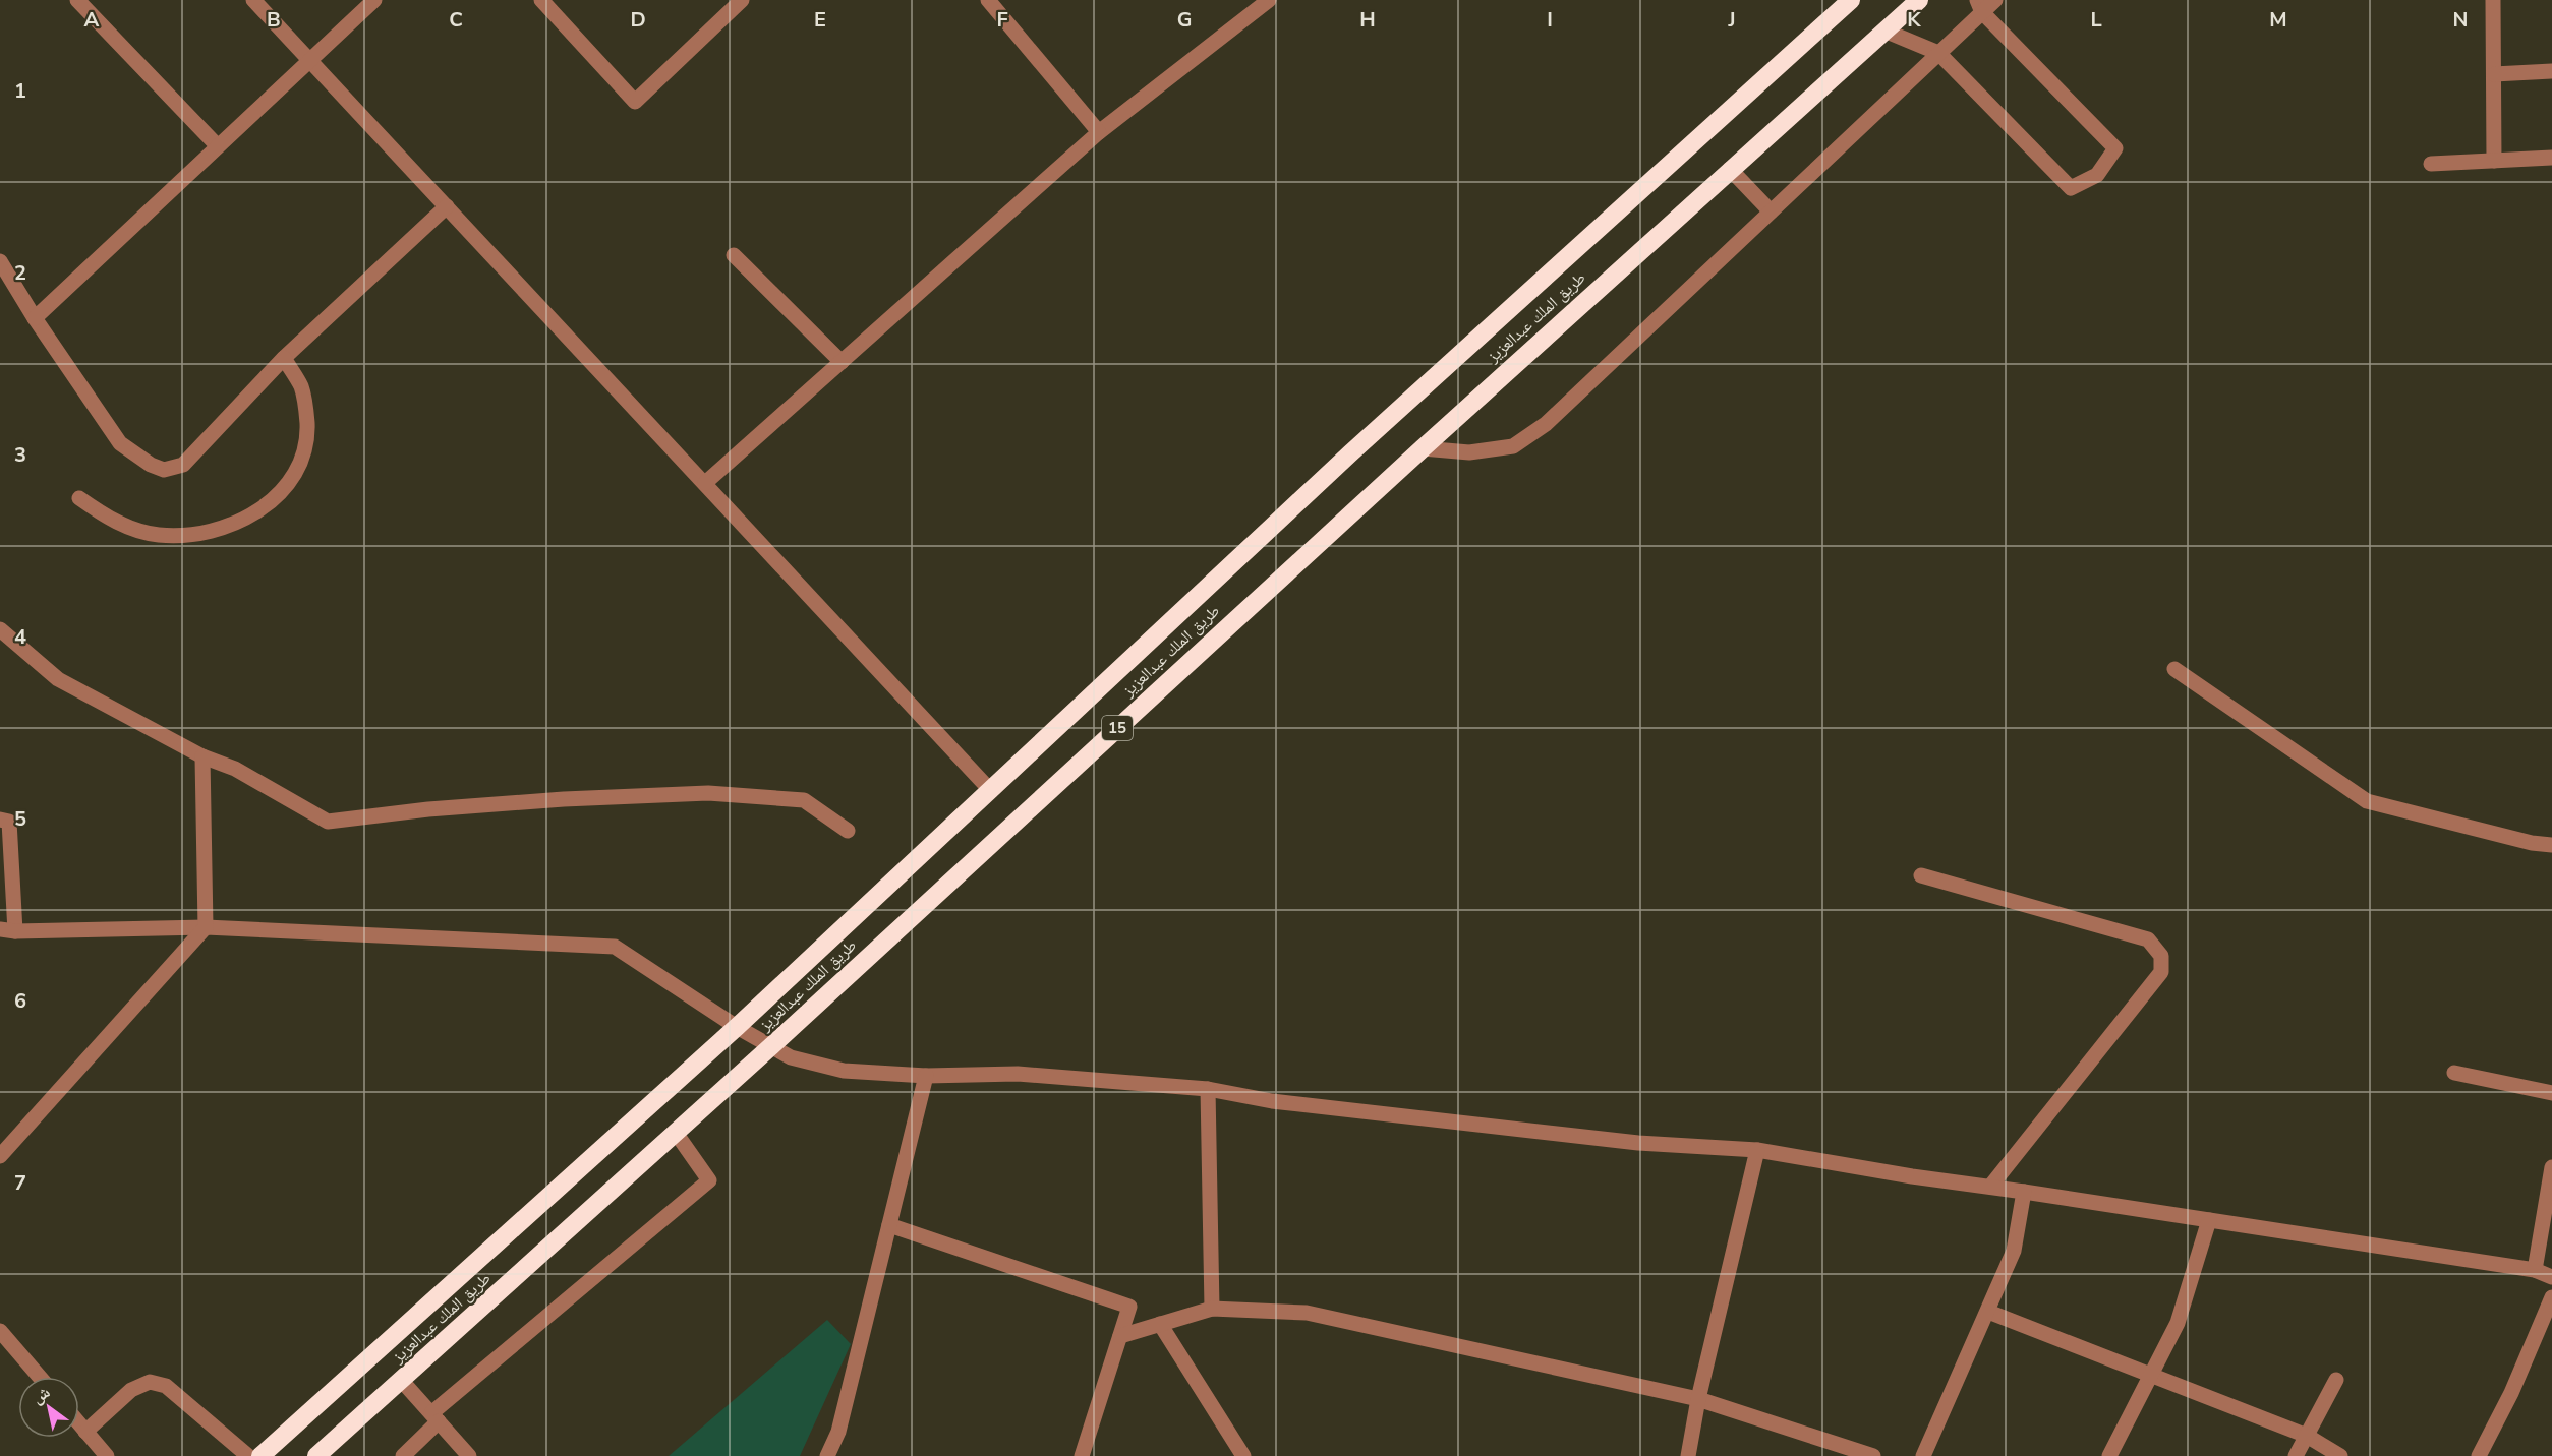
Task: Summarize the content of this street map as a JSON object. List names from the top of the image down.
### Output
{
  "streets": {
    "highway": ["طريق الملك عبدالعزيز", "15"]
  },
  "north": "top left",
  "grid": {
    "columns": [
      "A",
      "B",
      "C",
      "D",
      "E",
      "F",
      "G",
      "H",
      "I",
      "J",
      "K",
      "L",
      "M",
      "N"
    ],
    "rows": [
      "1",
      "2",
      "3",
      "4",
      "5",
      "6",
      "7"
    ]
  }
}
